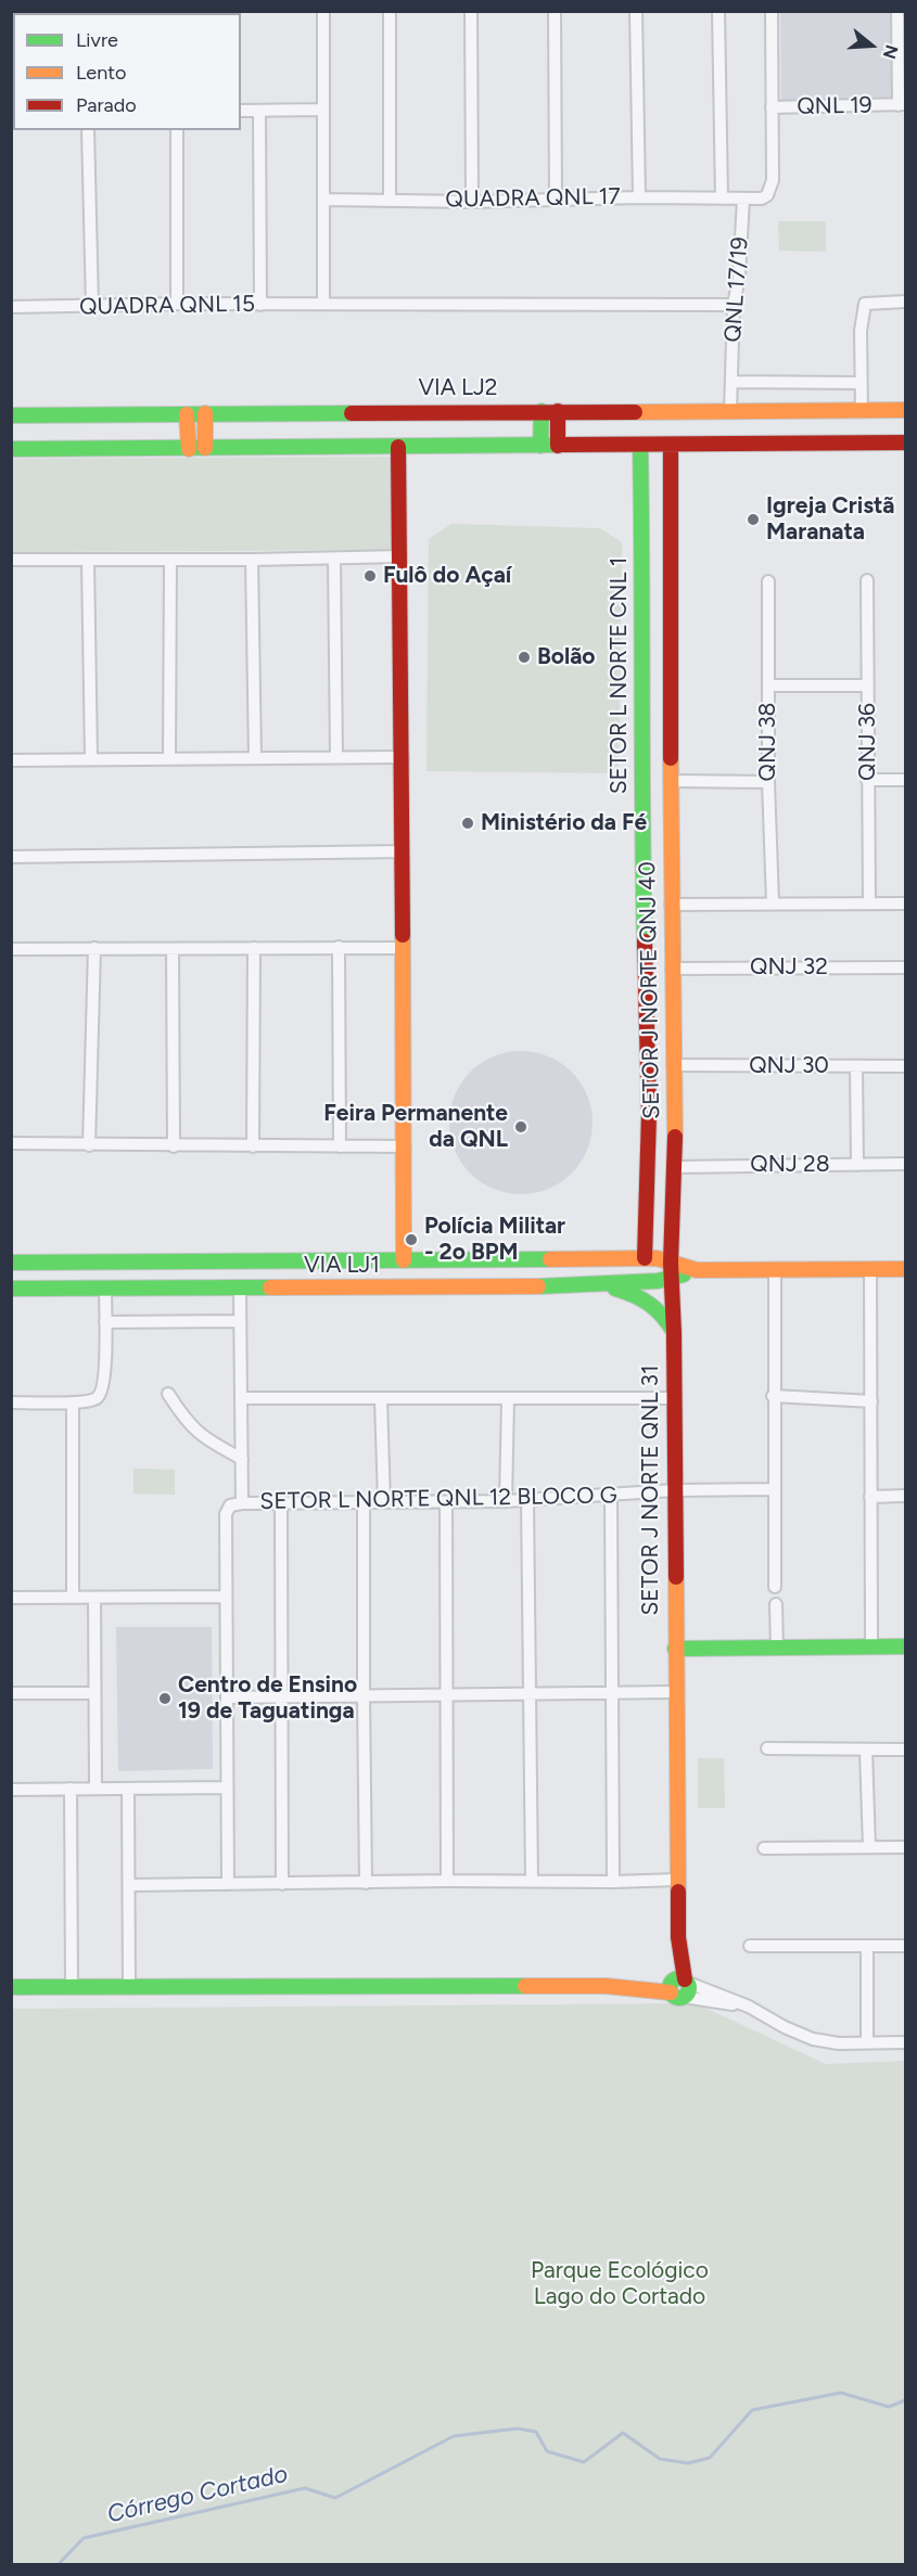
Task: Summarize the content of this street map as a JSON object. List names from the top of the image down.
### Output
{
  "streets": {
    "street": [
      "QNL 19",
      "QUADRA QNL 17",
      "QNL 17/19",
      "QUADRA QNL 15",
      "VIA LJ2",
      "SETOR L NORTE CNL 1",
      "QNJ 38",
      "QNJ 36",
      "QNJ 32",
      "SETOR J NORTE QNJ 40",
      "QNJ 30",
      "QNJ 28",
      "VIA LJ1",
      "SETOR J NORTE QNL 31",
      "SETOR L NORTE QNL 12 BLOCO G"
    ]
  },
  "crossings": [
    ["QNL 19", "QUADRA QNL 17"],
    ["QNL 19", "QNL 17/19"],
    ["QUADRA QNL 17", "QNL 17/19"],
    ["QNL 17/19", "VIA LJ2"],
    ["SETOR L NORTE CNL 1", "VIA LJ1"],
    ["QNJ 32", "SETOR J NORTE QNJ 40"],
    ["SETOR J NORTE QNJ 40", "QNJ 30"],
    ["SETOR J NORTE QNJ 40", "QNJ 28"],
    ["SETOR J NORTE QNJ 40", "VIA LJ1"],
    ["SETOR J NORTE QNJ 40", "SETOR J NORTE QNL 31"],
    ["VIA LJ1", "SETOR J NORTE QNL 31"],
    ["SETOR J NORTE QNL 31", "SETOR L NORTE QNL 12 BLOCO G"]
  ],
  "water": ["Córrego Cortado"],
  "parks": ["Parque Ecológico Lago do Cortado"],
  "places": [
    "Igreja Cristã Maranata",
    "Fulô do Açaí",
    "Bolão",
    "Ministério da Fé",
    "Feira Permanente da QNL",
    "Polícia Militar - 2o BPM",
    "Centro de Ensino 19 de Taguatinga"
  ],
  "legend": ["Livre", "Lento", "Parado"],
  "north": "right"
}
